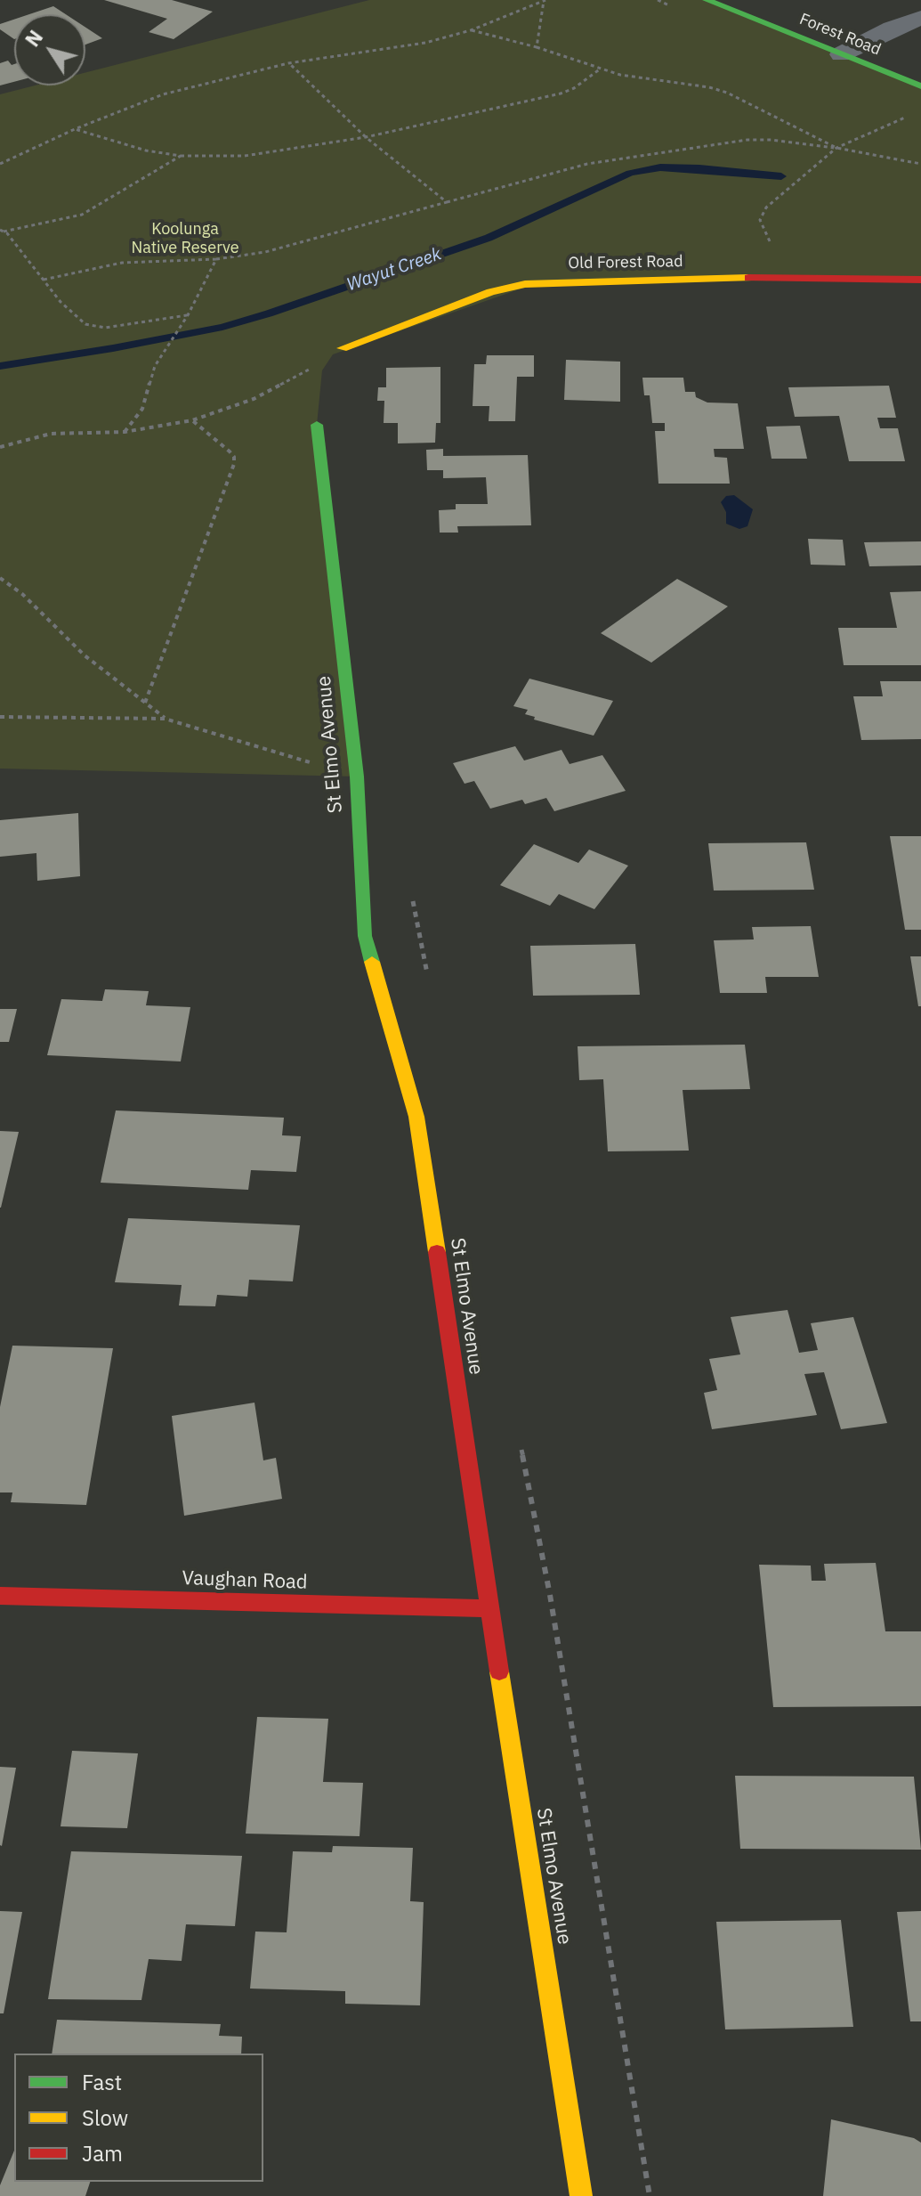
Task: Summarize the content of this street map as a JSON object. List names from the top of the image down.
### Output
{
  "streets": {
    "street": [
      "Forest Road",
      "Old Forest Road",
      "St Elmo Avenue",
      "Vaughan Road"
    ]
  },
  "crossings": [
    ["St Elmo Avenue", "Vaughan Road"]
  ],
  "water": ["Wayut Creek"],
  "parks": ["Koolunga Native Reserve"],
  "legend": ["Fast", "Slow", "Jam"],
  "north": "top left"
}
